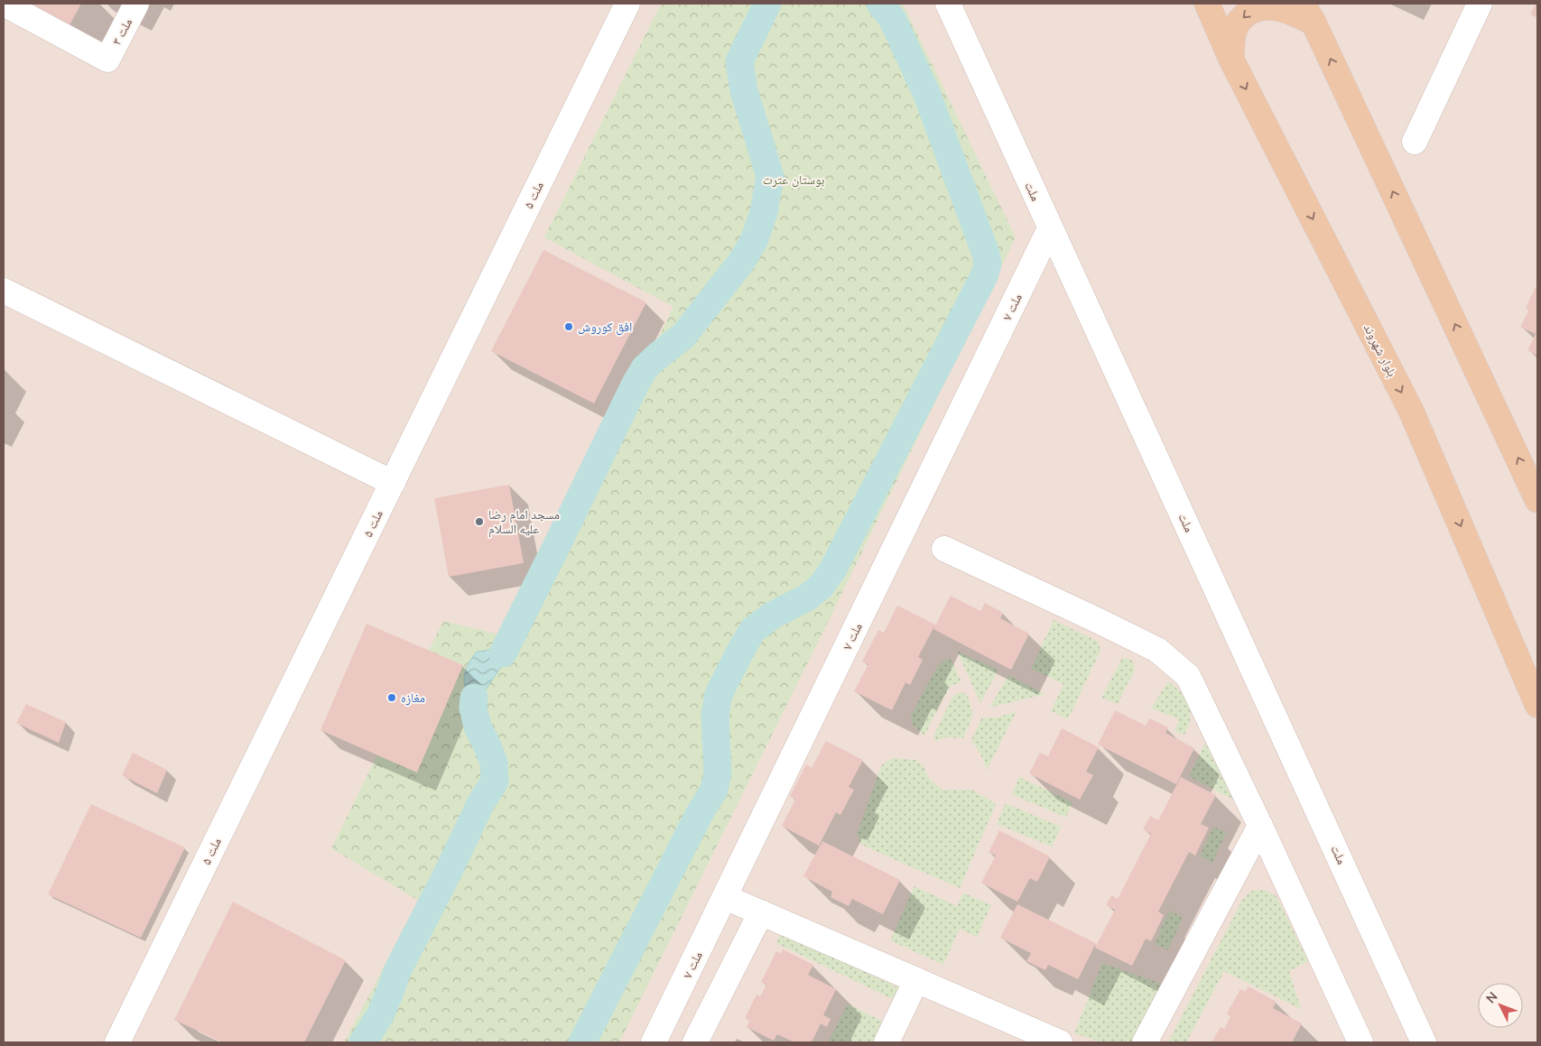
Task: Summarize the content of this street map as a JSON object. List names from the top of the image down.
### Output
{
  "streets": {
    "main road": ["بلوار شهروند"],
    "street": [
      "ملت ۳",
      "ملت",
      "ملت ۵",
      "ملت ۷"
    ]
  },
  "crossings": [
    ["ملت", "ملت ۷"]
  ],
  "parks": ["بوستان عترت"],
  "places": ["افق کوروش", "مسجد امام رضا علیه السلام", "مغازه"],
  "north": "top left"
}
